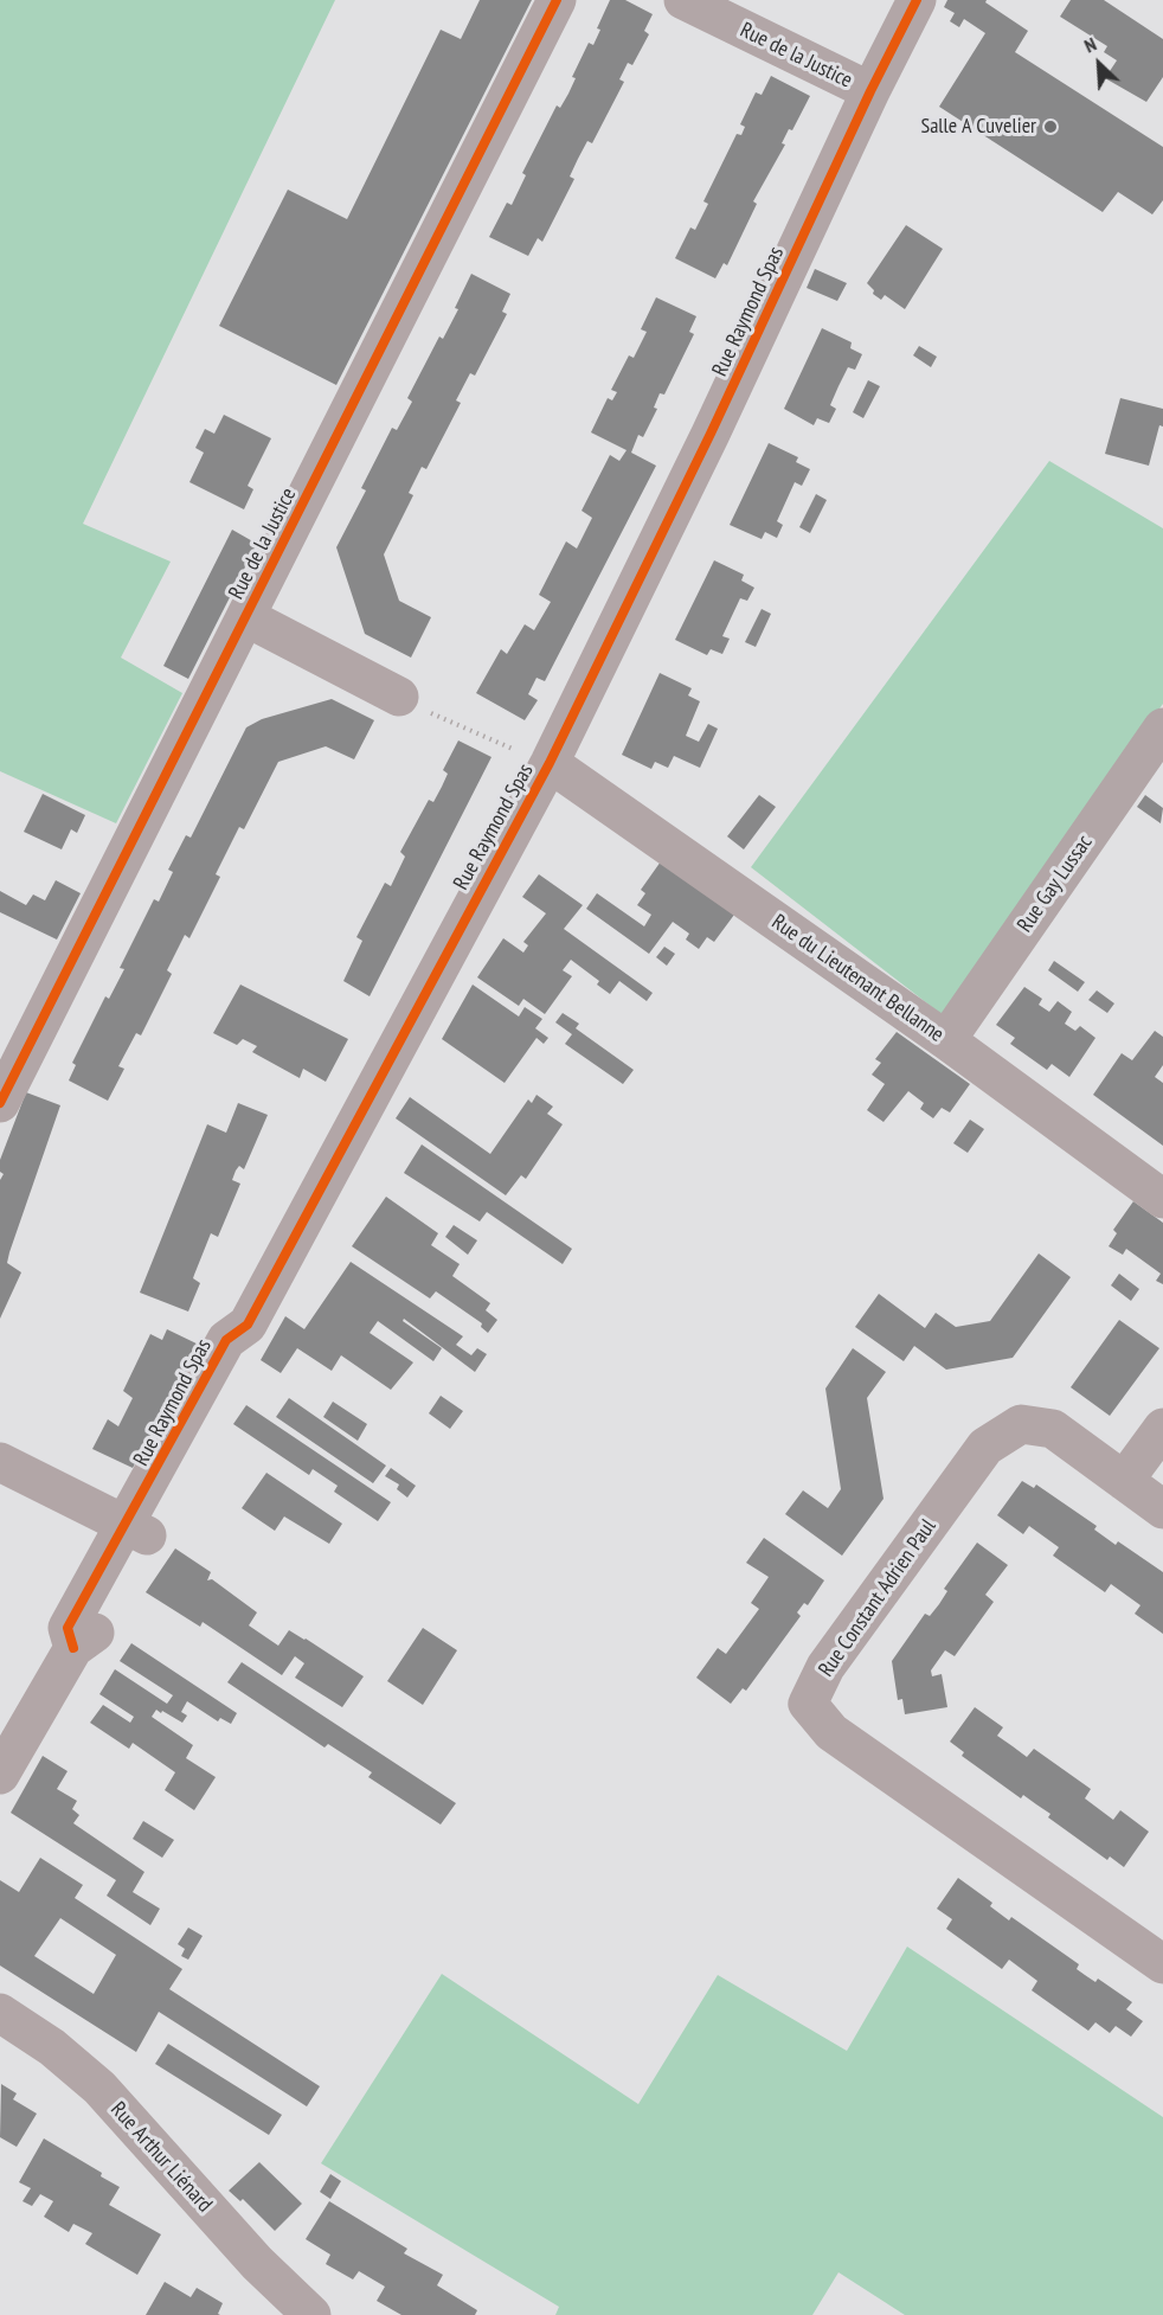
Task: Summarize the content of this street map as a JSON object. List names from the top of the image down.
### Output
{
  "streets": {
    "street": [
      "Rue de la Justice",
      "Rue Raymond Spas",
      "Rue Gay Lussac",
      "Rue du Lieutenant Bellanne",
      "Rue Constant Adrien Paul",
      "Rue Arthur Liénard"
    ]
  },
  "crossings": [
    ["Rue de la Justice", "Rue Raymond Spas"],
    ["Rue Raymond Spas", "Rue du Lieutenant Bellanne"],
    ["Rue Gay Lussac", "Rue du Lieutenant Bellanne"]
  ],
  "places": ["Salle A Cuvelier"],
  "north": "top left"
}
